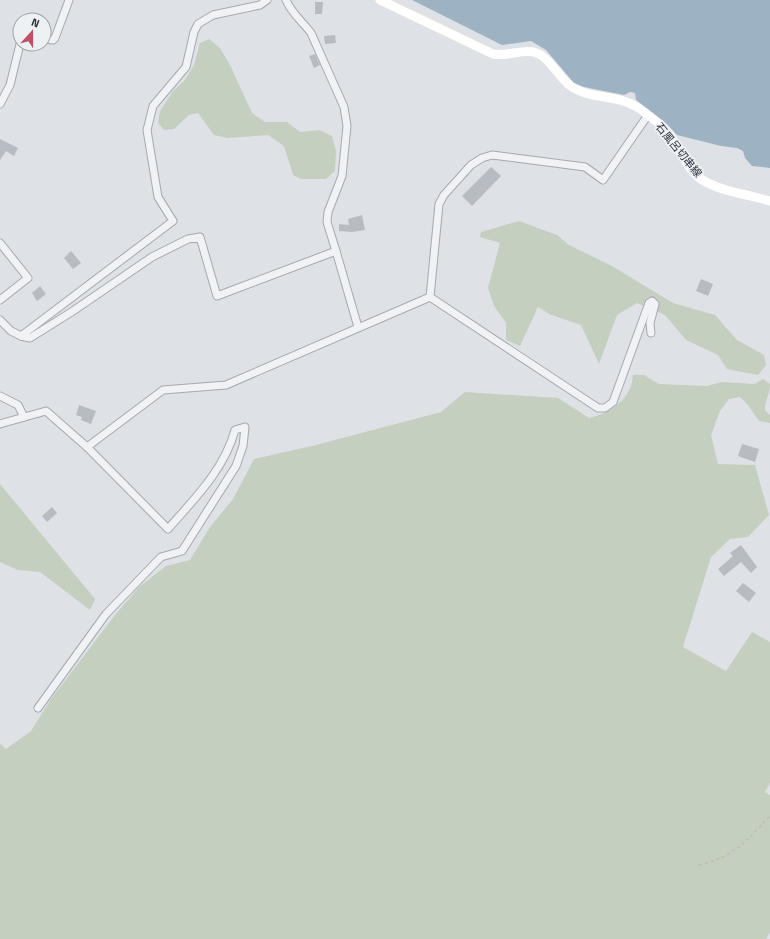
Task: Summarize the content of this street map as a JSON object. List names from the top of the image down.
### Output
{
  "streets": {
    "main road": ["石風呂切串線"]
  },
  "north": "top"
}
